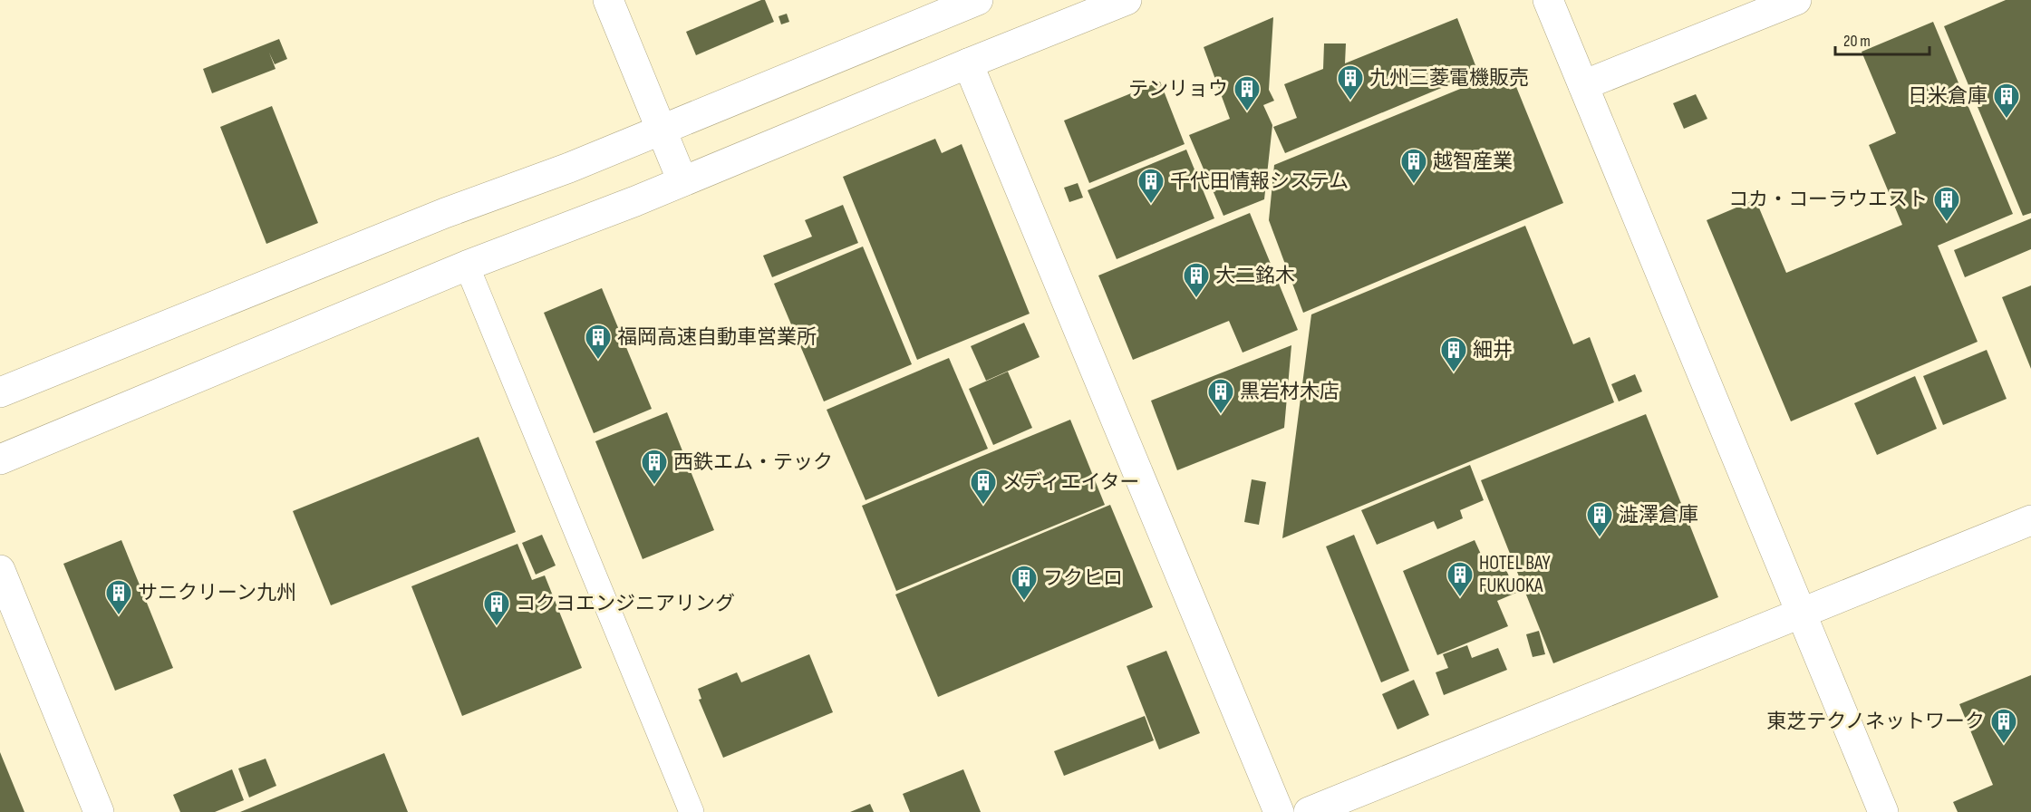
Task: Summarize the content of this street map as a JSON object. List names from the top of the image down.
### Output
{
  "places": {
    "building": [
      "九州三菱電機販売",
      "テンリョウ",
      "日米倉庫",
      "越智産業",
      "千代田情報システム",
      "コカ・コーラウエスト",
      "大二銘木",
      "福岡高速自動車営業所",
      "細井",
      "黒岩材木店",
      "西鉄エム・テック",
      "メディエイター",
      "澁澤倉庫",
      "HOTEL BAY FUKUOKA",
      "フクヒロ",
      "サニクリーン九州",
      "コクヨエンジニアリング",
      "東芝テクノネットワーク"
    ]
  },
  "scale_bar": "20 m"
}
